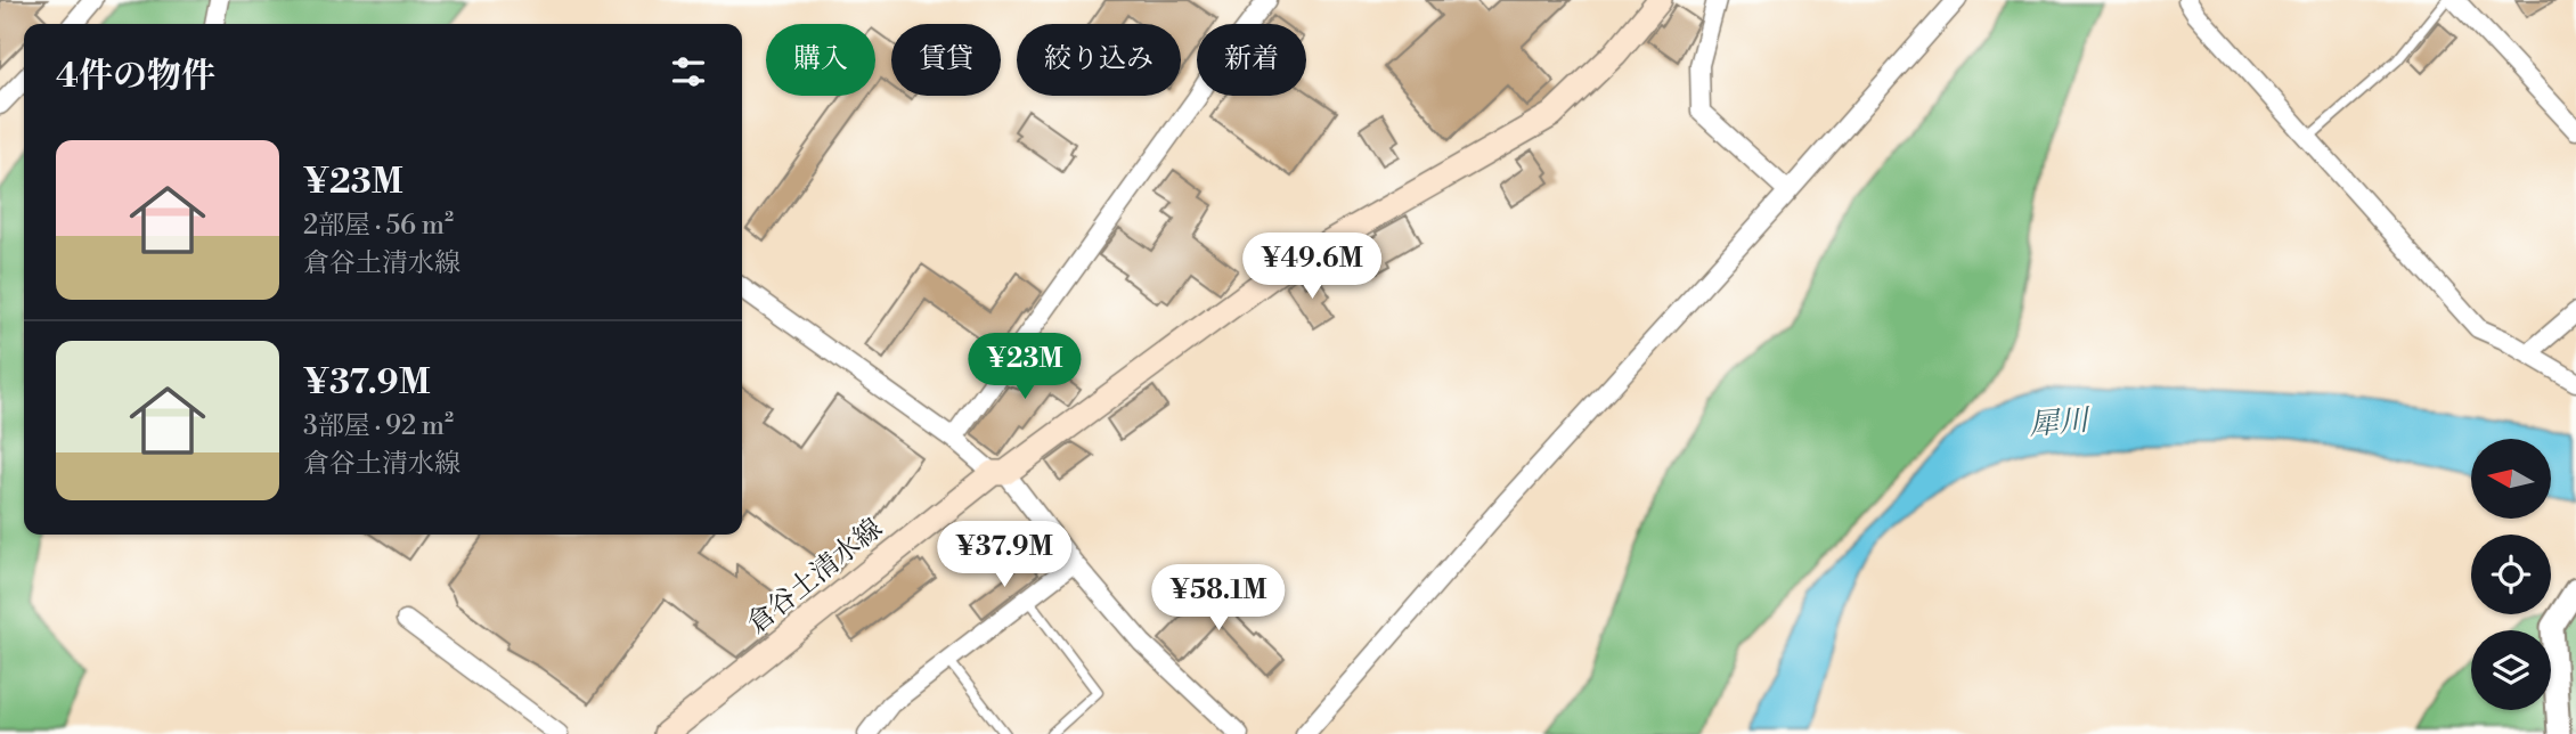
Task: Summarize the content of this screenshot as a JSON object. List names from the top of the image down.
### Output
{
  "streets": {
    "main road": ["倉谷土清水線"]
  },
  "water": ["犀川"],
  "north": "left",
  "page": {
    "chip": [
      "購入",
      "賃貸",
      "絞り込み",
      "新着"
    ],
    "heading": "4件の物件",
    "list": [
      {
        "name": "¥23M",
        "note": "2部屋 · 56 m² · 倉谷土清水線"
      },
      {
        "name": "¥37.9M",
        "note": "3部屋 · 92 m² · 倉谷土清水線"
      }
    ],
    "price": [
      "¥49.6M",
      "¥23M",
      "¥37.9M",
      "¥58.1M"
    ]
  }
}
